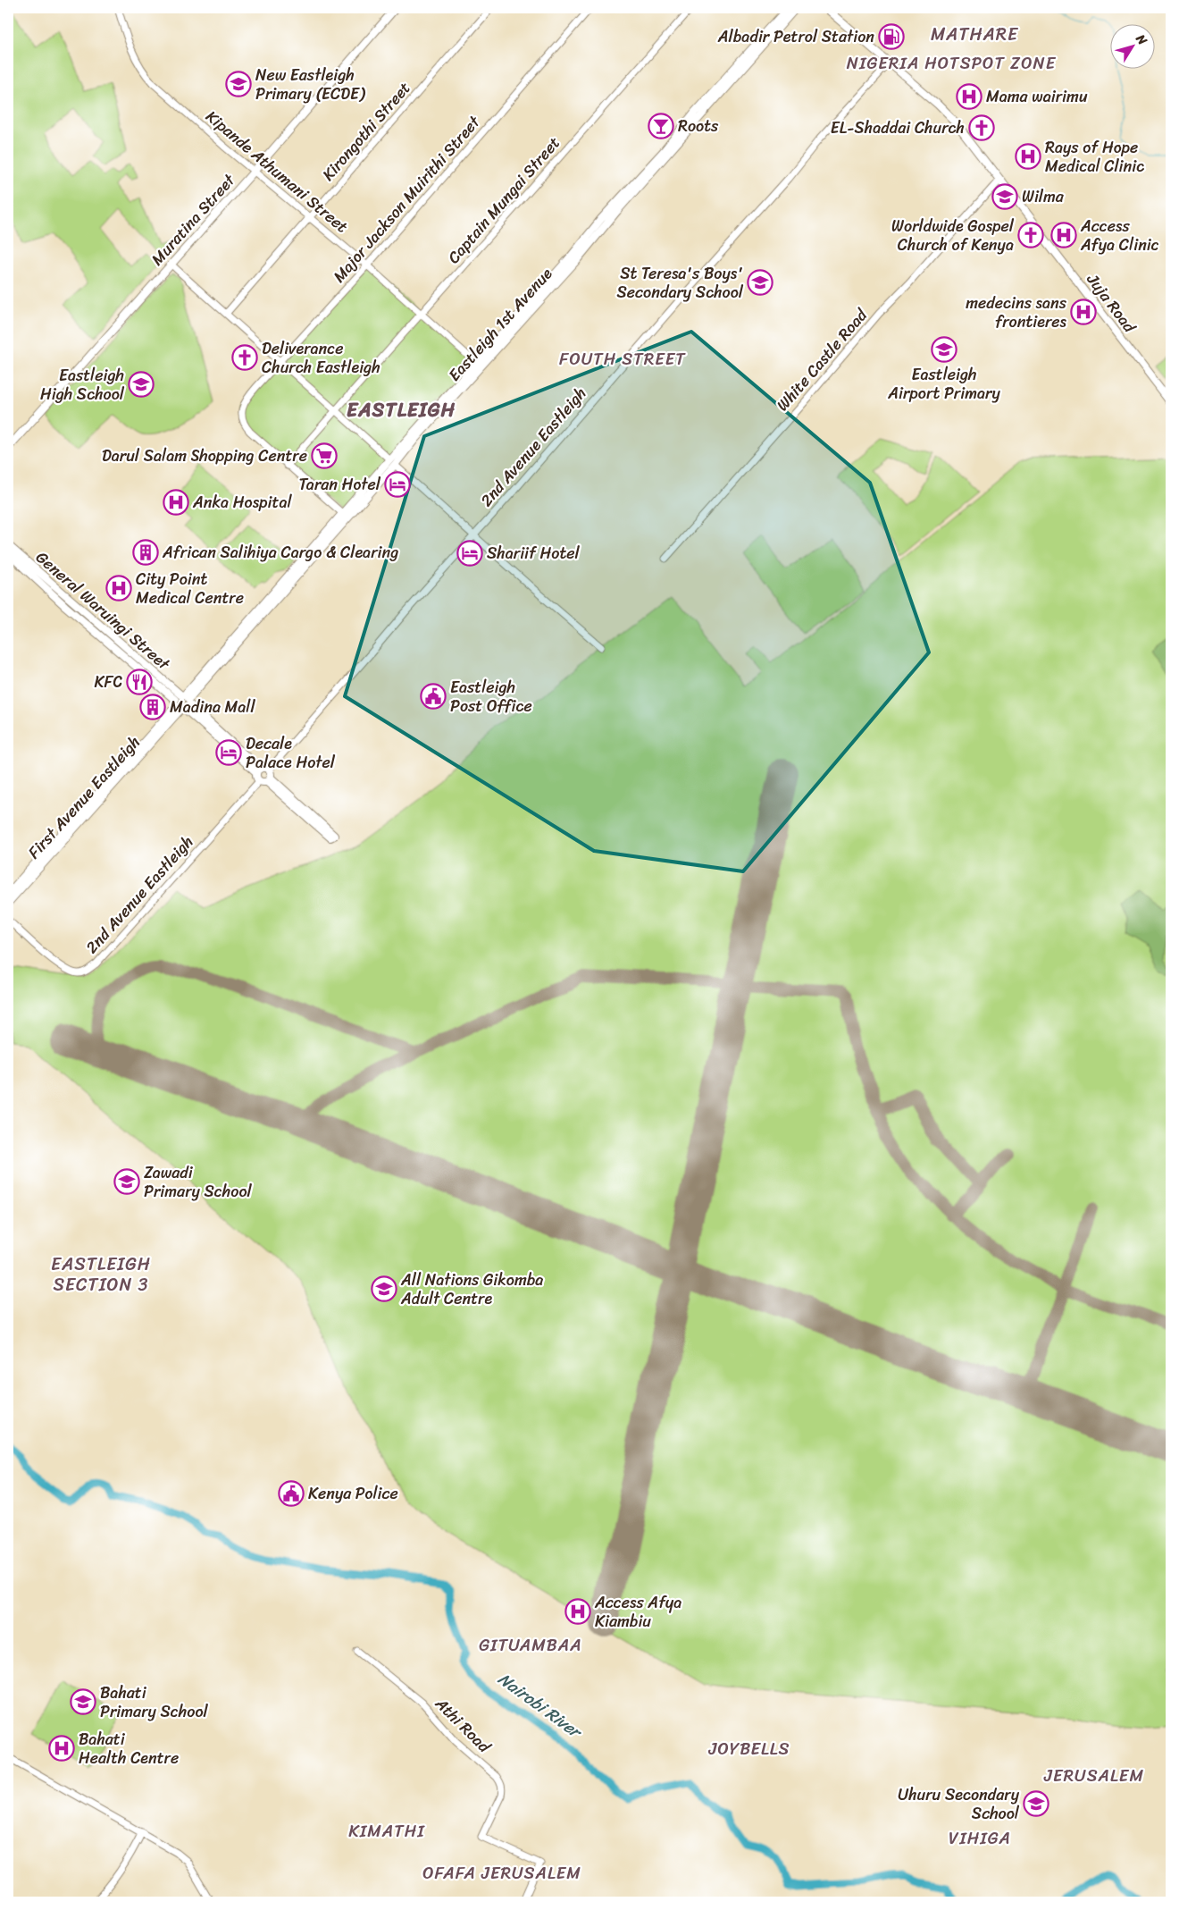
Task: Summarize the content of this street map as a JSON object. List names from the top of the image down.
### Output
{
  "streets": {
    "main road": [
      "Muratina Street",
      "Juja Road",
      "Eastleigh 1st Avenue",
      "General Waruingi Street",
      "First Avenue Eastleigh"
    ],
    "street": [
      "Kirongothi Street",
      "Kipande Athumani Street",
      "Major Jackson Muirithi Street",
      "Captain Mungai Street",
      "White Castle Road",
      "2nd Avenue Eastleigh",
      "Athi Road"
    ]
  },
  "crossings": [
    ["Kirongothi Street", "Kipande Athumani Street"],
    ["Kipande Athumani Street", "Major Jackson Muirithi Street"],
    ["Kipande Athumani Street", "Captain Mungai Street"],
    ["Kipande Athumani Street", "Muratina Street"],
    ["Kipande Athumani Street", "Eastleigh 1st Avenue"],
    ["Major Jackson Muirithi Street", "Captain Mungai Street"],
    ["Juja Road", "White Castle Road"],
    ["Juja Road", "2nd Avenue Eastleigh"],
    ["Eastleigh 1st Avenue", "General Waruingi Street"],
    ["Eastleigh 1st Avenue", "First Avenue Eastleigh"],
    ["2nd Avenue Eastleigh", "General Waruingi Street"],
    ["General Waruingi Street", "First Avenue Eastleigh"]
  ],
  "districts": [
    "MATHARE",
    "NIGERIA HOTSPOT ZONE",
    "FOUTH STREET",
    "EASTLEIGH",
    "EASTLEIGH SECTION 3",
    "GITUAMBAA",
    "JOYBELLS",
    "JERUSALEM",
    "KIMATHI",
    "VIHIGA",
    "OFAFA JERUSALEM"
  ],
  "water": ["Nairobi River"],
  "places": {
    "fuel station": ["Albadir Petrol Station"],
    "school or university": [
      "New Eastleigh Primary (ECDE)",
      "Wilma",
      "St Teresa's Boys' Secondary School",
      "Eastleigh Airport Primary",
      "Eastleigh High School",
      "Zawadi Primary School",
      "All Nations Gikomba Adult Centre",
      "Bahati Primary School",
      "Uhuru Secondary School"
    ],
    "hospital": [
      "Mama wairimu",
      "Rays of Hope Medical Clinic",
      "Access Afya Clinic",
      "medecins sans frontieres",
      "Anka Hospital",
      "City Point Medical Centre",
      "Access Afya Kiambiu",
      "Bahati Health Centre"
    ],
    "bar": ["Roots"],
    "church": ["EL-Shaddai Church", "Worldwide Gospel Church of Kenya", "Deliverance Church Eastleigh"],
    "supermarket": ["Darul Salam Shopping Centre"],
    "hotel": ["Taran Hotel", "Shariif Hotel", "Decale Palace Hotel"],
    "building": ["African Salihiya Cargo & Clearing", "Madina Mall"],
    "restaurant": ["KFC"],
    "public building": ["Eastleigh Post Office", "Kenya Police"]
  },
  "north": "top right"
}
